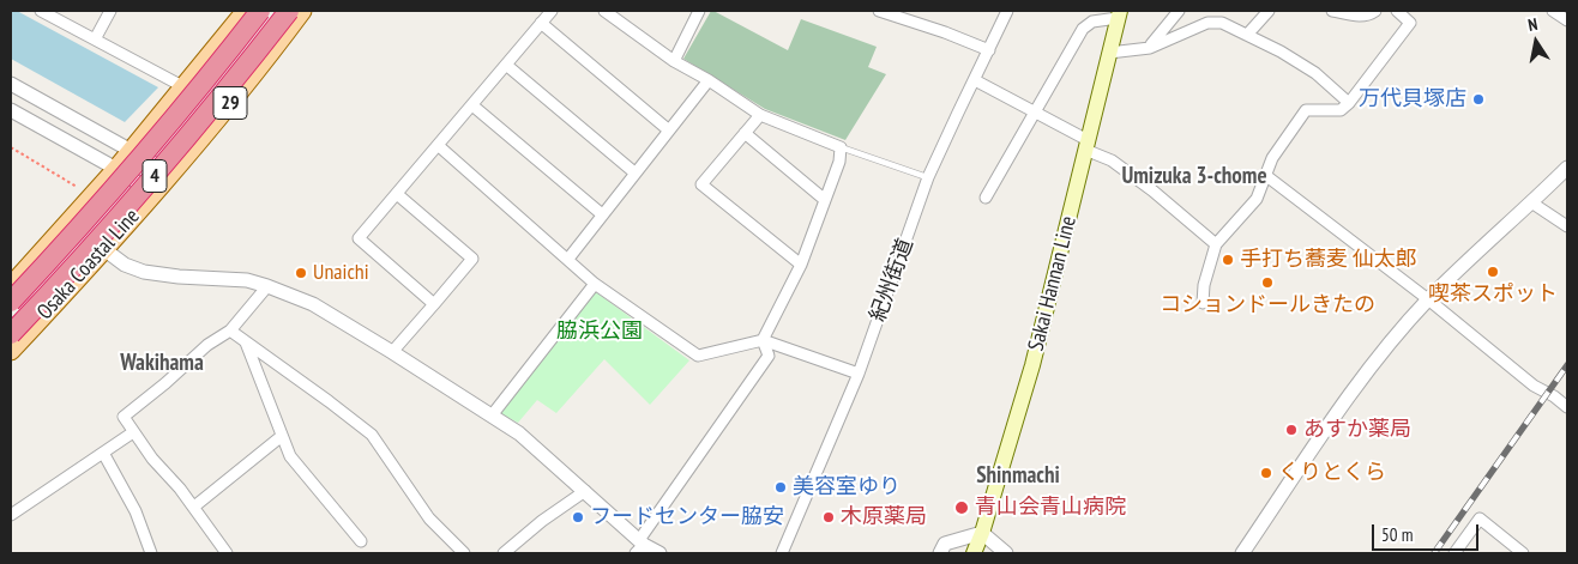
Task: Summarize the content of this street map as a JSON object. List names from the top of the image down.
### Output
{
  "streets": {
    "highway": ["4"],
    "main road": ["29", "Osaka Coastal Line", "Sakai Hannan Line"],
    "street": ["紀州街道"]
  },
  "districts": ["Umizuka 3-chome", "Wakihama", "Shinmachi"],
  "parks": ["脇浜公園"],
  "places": [
    "万代貝塚店",
    "手打ち蕎麦 仙太郎",
    "喫茶スポット",
    "Unaichi",
    "コションドールきたの",
    "あすか薬局",
    "くりとくら",
    "美容室ゆり",
    "青山会青山病院",
    "フードセンター脇安",
    "木原薬局"
  ],
  "scale_bar": "50 m",
  "north": "top"
}
